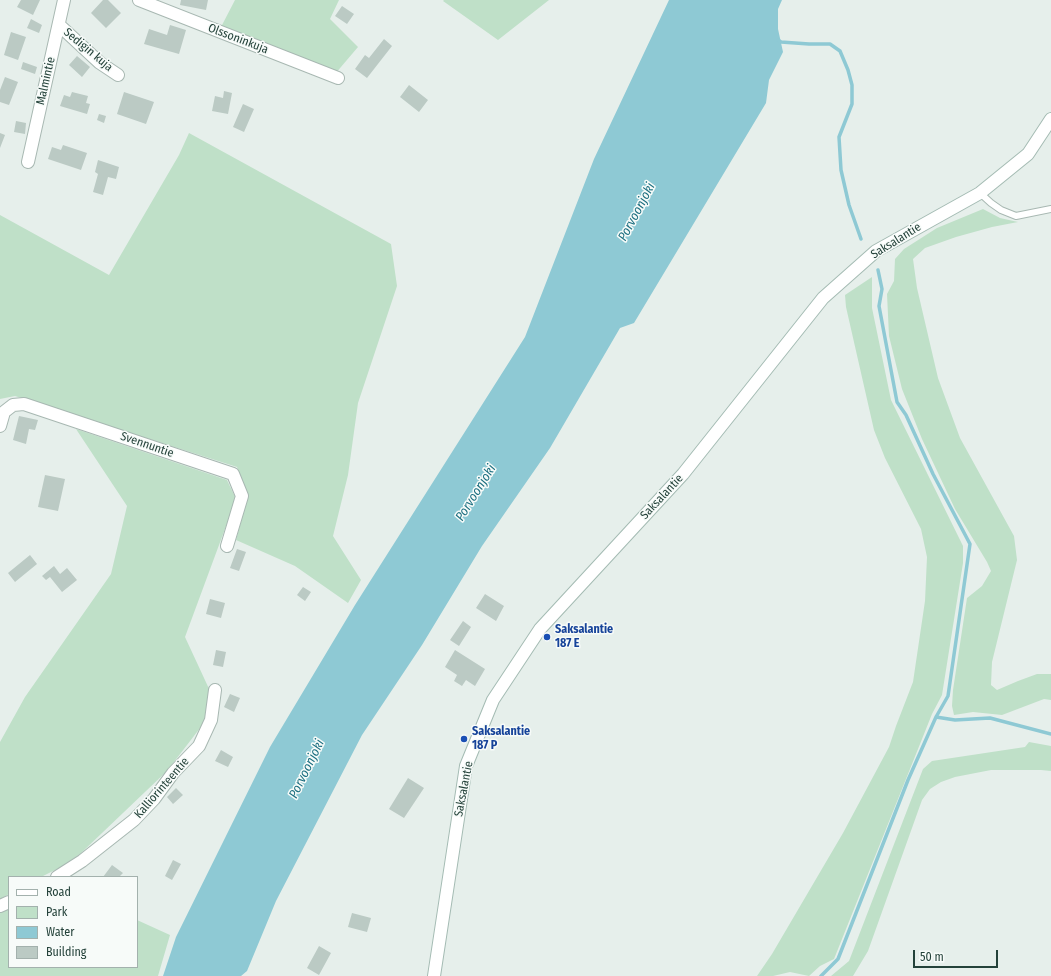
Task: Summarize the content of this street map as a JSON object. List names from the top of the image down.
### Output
{
  "streets": {
    "street": [
      "Olssoninkuja",
      "Sedigin kuja",
      "Malmintie",
      "Saksalantie",
      "Svennuntie",
      "Kalliorinteentie"
    ]
  },
  "crossings": [
    ["Sedigin kuja", "Malmintie"]
  ],
  "water": ["Porvoonjoki"],
  "places": ["Saksalantie 187 E", "Saksalantie 187 P"],
  "legend": [
    "Road",
    "Park",
    "Water",
    "Building"
  ],
  "scale_bar": "50 m"
}
